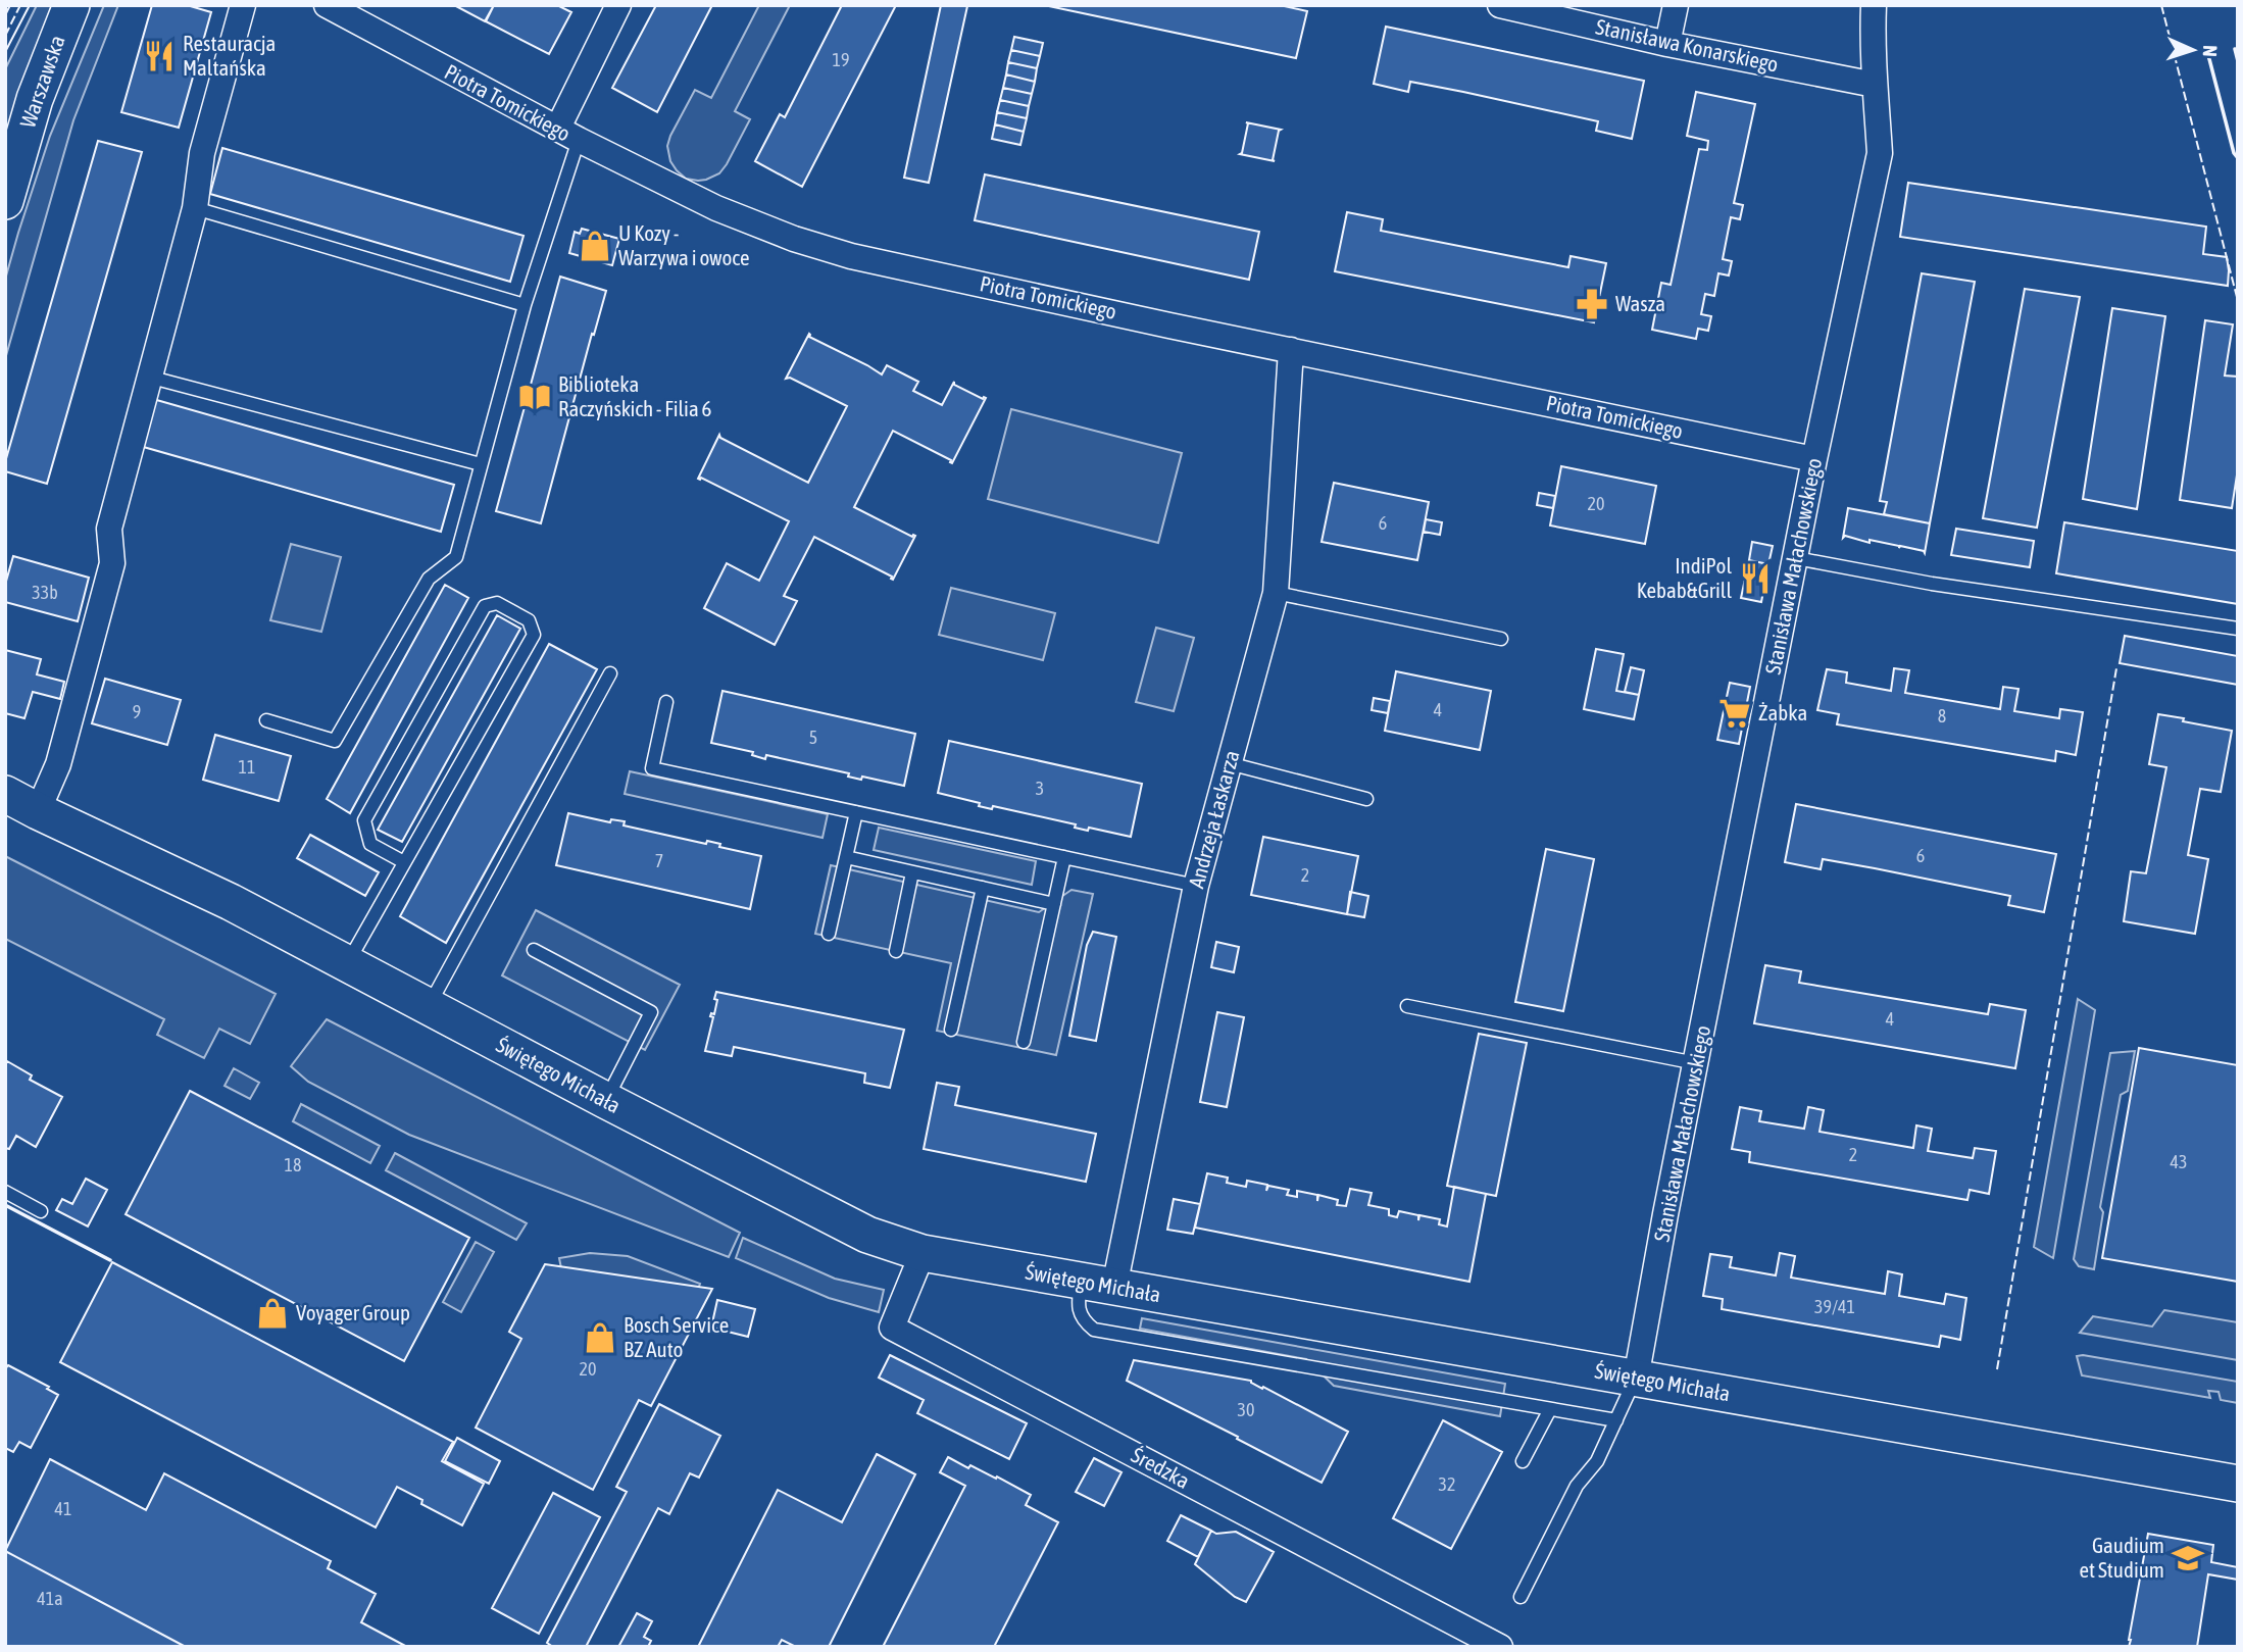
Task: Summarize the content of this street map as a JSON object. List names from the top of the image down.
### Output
{
  "streets": {
    "street": [
      "Stanisława Konarskiego",
      "Warszawska",
      "Piotra Tomickiego",
      "Stanisława Małachowskiego",
      "Andrzeja Łaskarza",
      "Świętego Michała",
      "Średzka"
    ]
  },
  "crossings": [
    ["Stanisława Konarskiego", "Stanisława Małachowskiego"],
    ["Piotra Tomickiego", "Stanisława Małachowskiego"],
    ["Piotra Tomickiego", "Andrzeja Łaskarza"],
    ["Stanisława Małachowskiego", "Świętego Michała"],
    ["Andrzeja Łaskarza", "Świętego Michała"],
    ["Świętego Michała", "Średzka"]
  ],
  "places": {
    "restaurant": ["Restauracja Maltańska", "IndiPol Kebab&Grill"],
    "shop": ["U Kozy - Warzywa i owoce", "Voyager Group", "Bosch Service BZ Auto"],
    "pharmacy": ["Wasza"],
    "library": ["Biblioteka Raczyńskich - Filia 6"],
    "supermarket": ["Żabka"],
    "school or university": ["Gaudium et Studium"]
  },
  "house_numbers": [
    "19",
    "20",
    "6",
    "33b",
    "4",
    "9",
    "8",
    "5",
    "11",
    "3",
    "6",
    "7",
    "2",
    "4",
    "2",
    "43",
    "18",
    "39/41",
    "20",
    "30",
    "32",
    "41",
    "41a"
  ],
  "north": "right"
}
